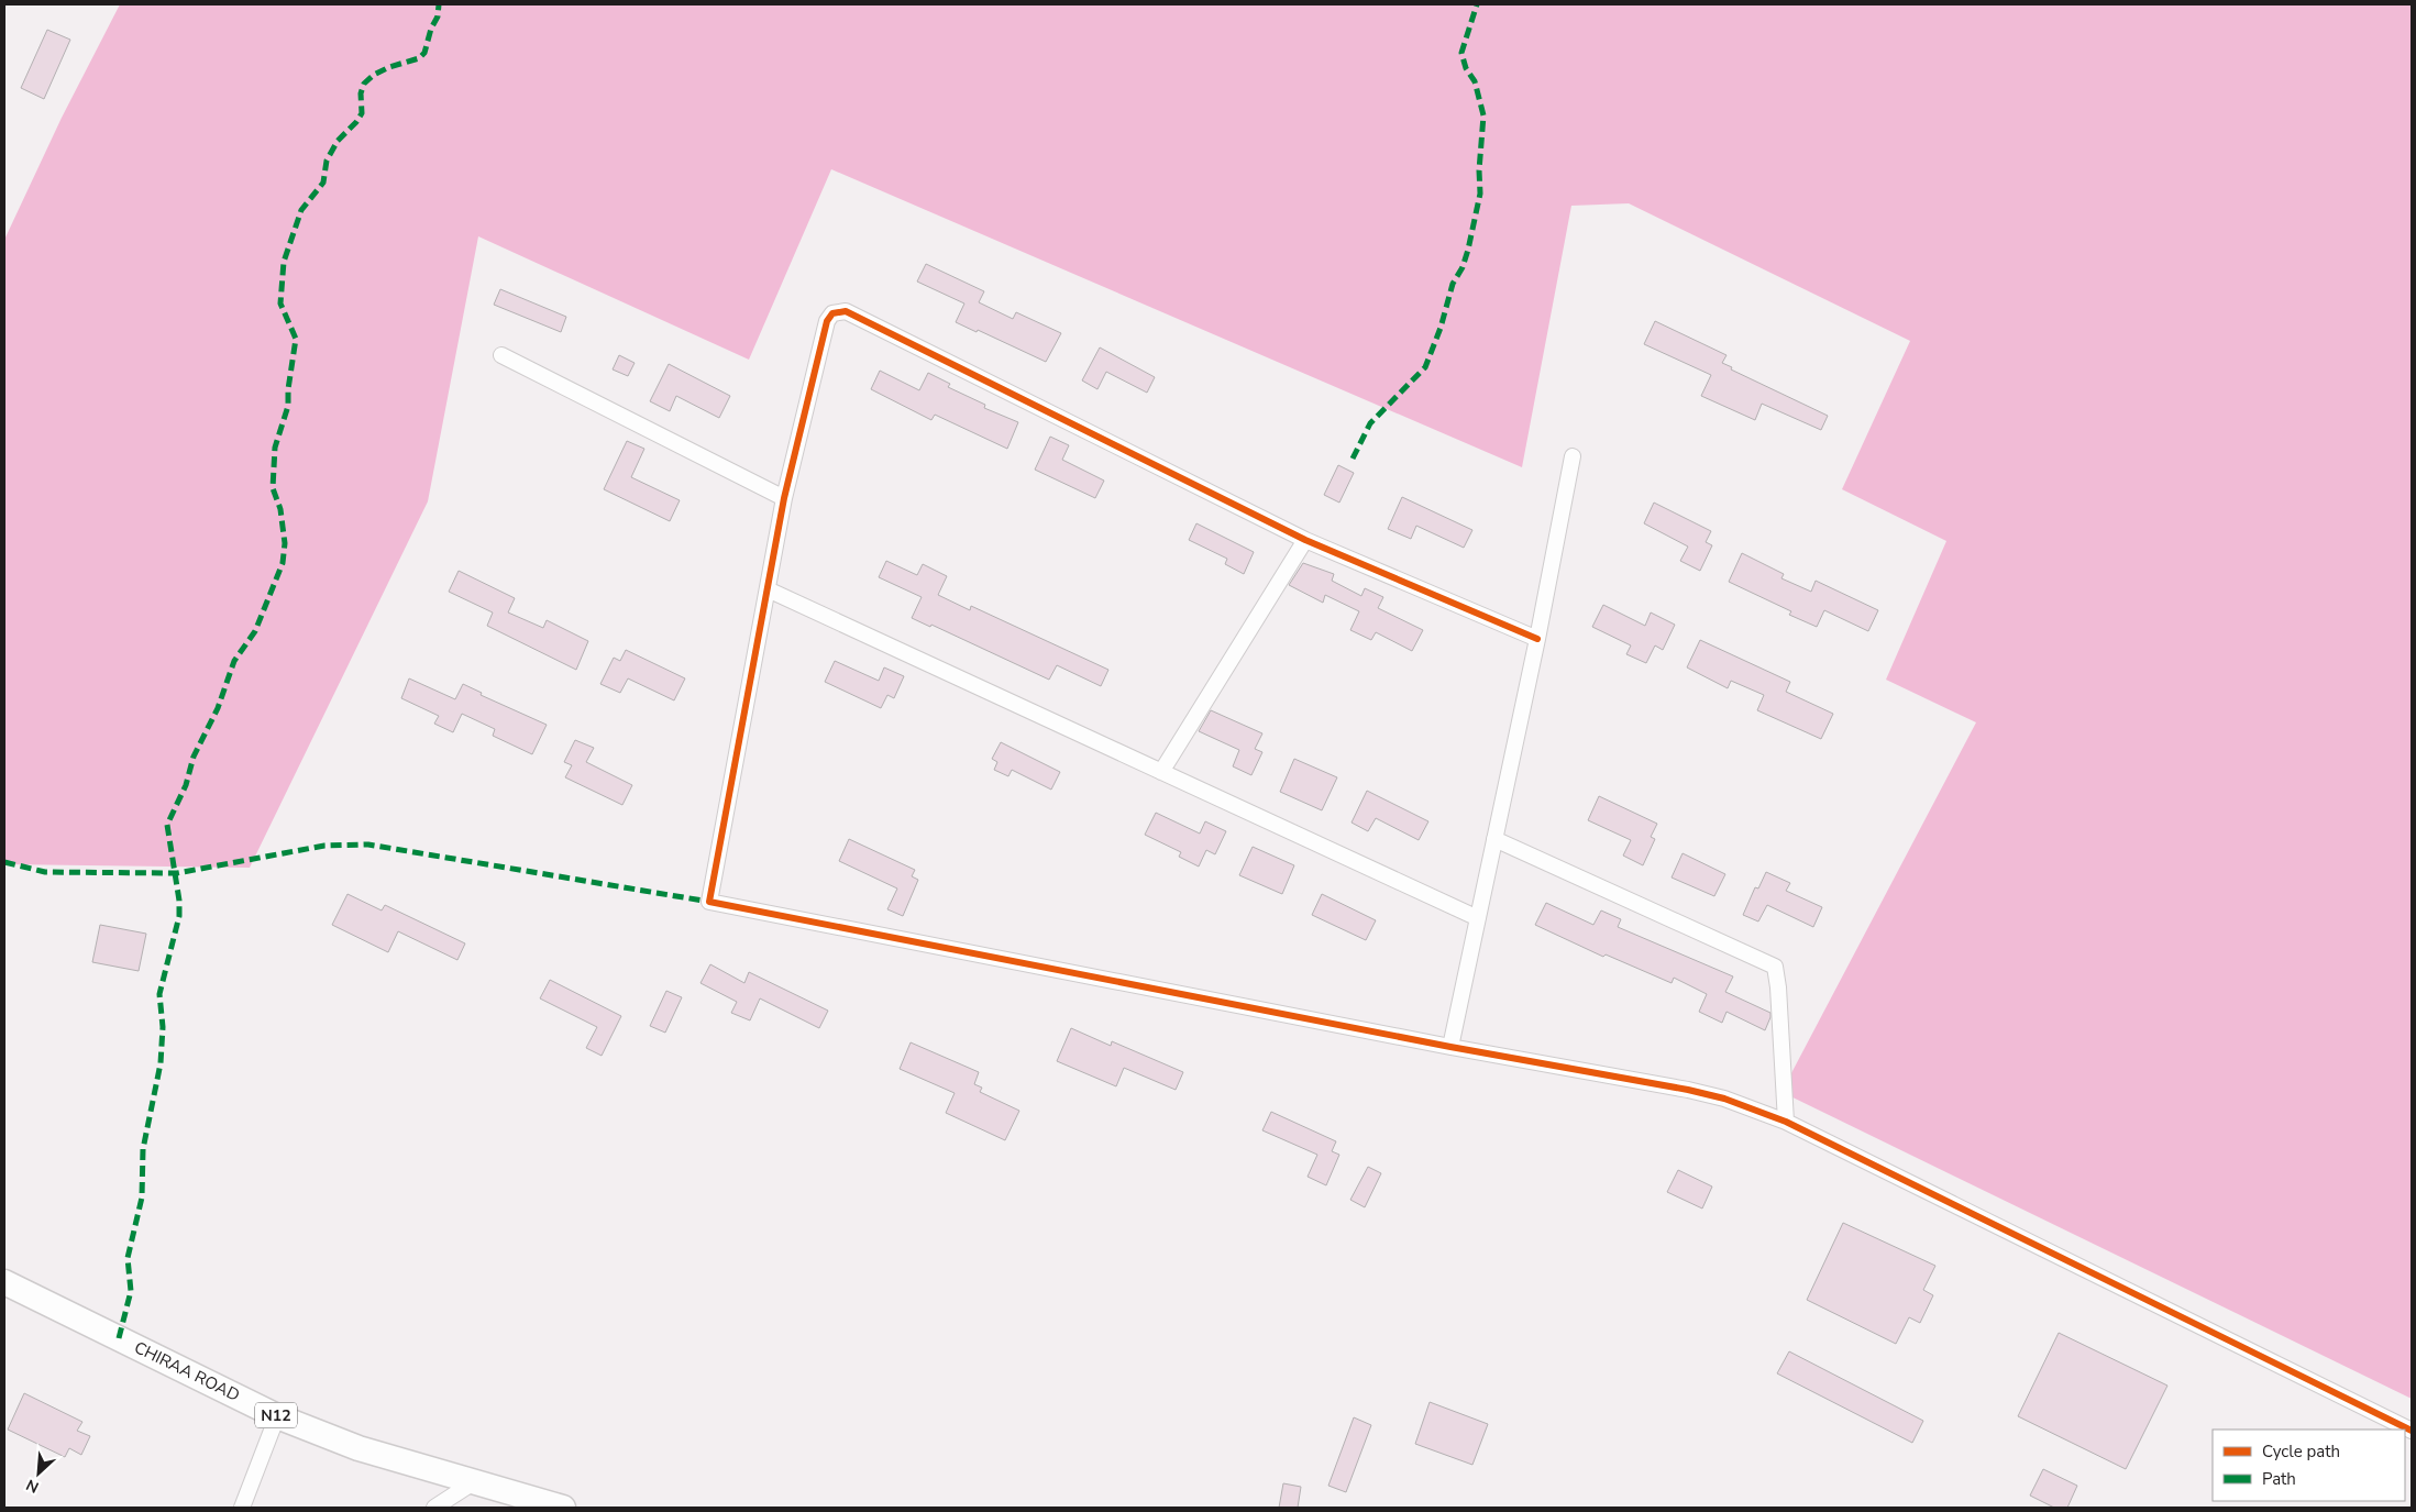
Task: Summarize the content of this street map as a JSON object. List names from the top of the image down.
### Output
{
  "streets": {
    "highway": ["CHIRAA ROAD", "N12"]
  },
  "legend": ["Cycle path", "Path"],
  "north": "bottom left"
}
